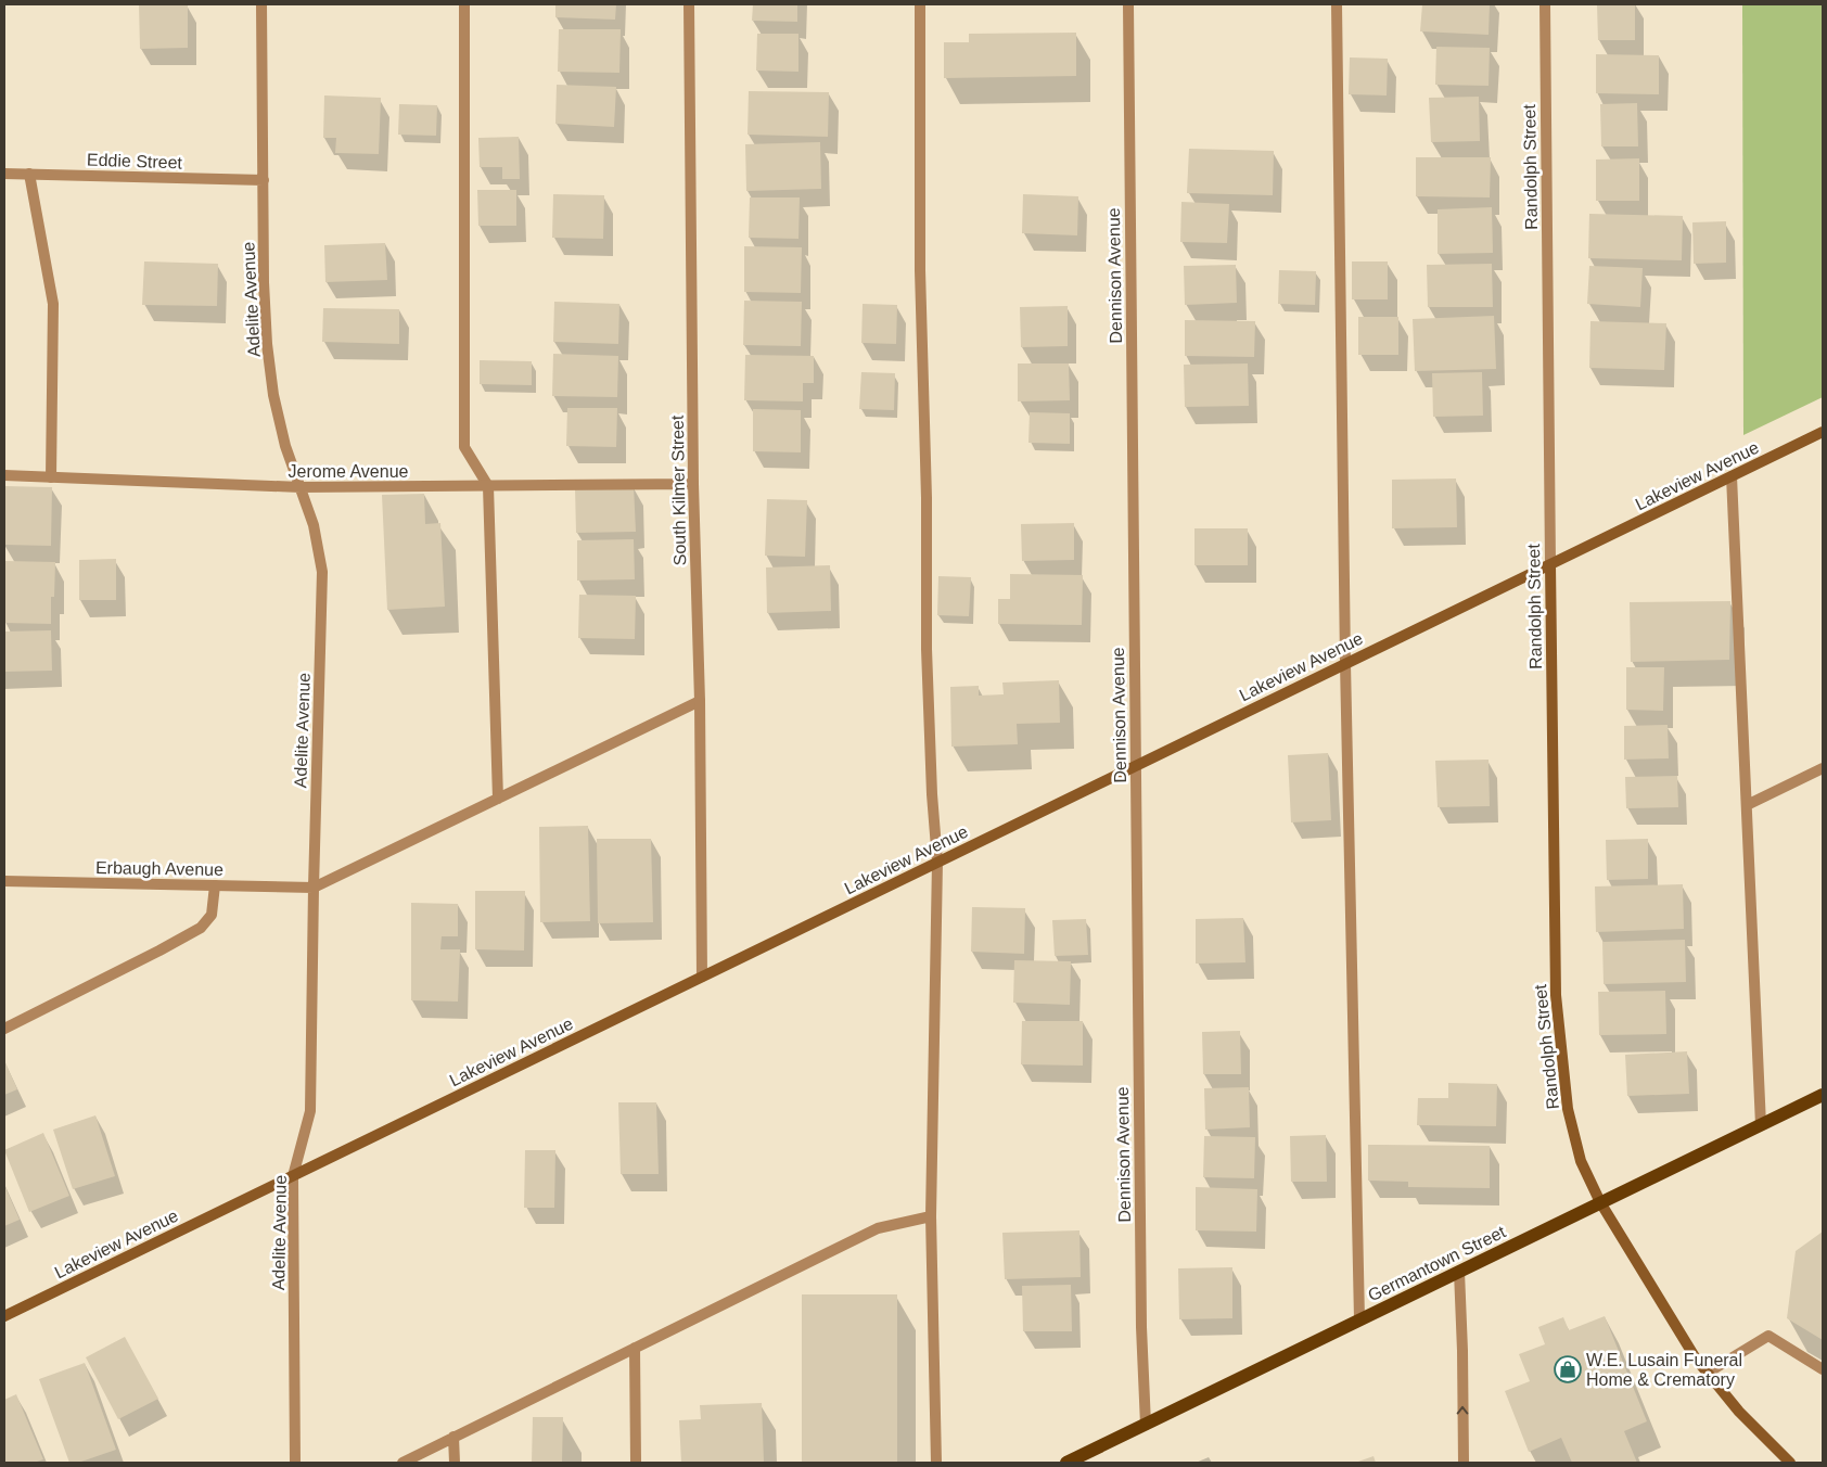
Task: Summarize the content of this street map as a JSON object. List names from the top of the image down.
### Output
{
  "streets": {
    "main road": ["Germantown Street"],
    "street": [
      "Eddie Street",
      "Randolph Street",
      "Dennison Avenue",
      "Adelite Avenue",
      "Jerome Avenue",
      "Lakeview Avenue",
      "South Kilmer Street",
      "Erbaugh Avenue"
    ]
  },
  "crossings": [
    ["Eddie Street", "Adelite Avenue"],
    ["Randolph Street", "Lakeview Avenue"],
    ["Randolph Street", "Germantown Street"],
    ["Dennison Avenue", "Lakeview Avenue"],
    ["Dennison Avenue", "Germantown Street"],
    ["Adelite Avenue", "Jerome Avenue"],
    ["Adelite Avenue", "Lakeview Avenue"],
    ["Adelite Avenue", "Erbaugh Avenue"],
    ["Jerome Avenue", "South Kilmer Street"],
    ["Lakeview Avenue", "South Kilmer Street"]
  ],
  "places": {
    "shop": ["W.E. Lusain Funeral Home & Crematory"]
  }
}
